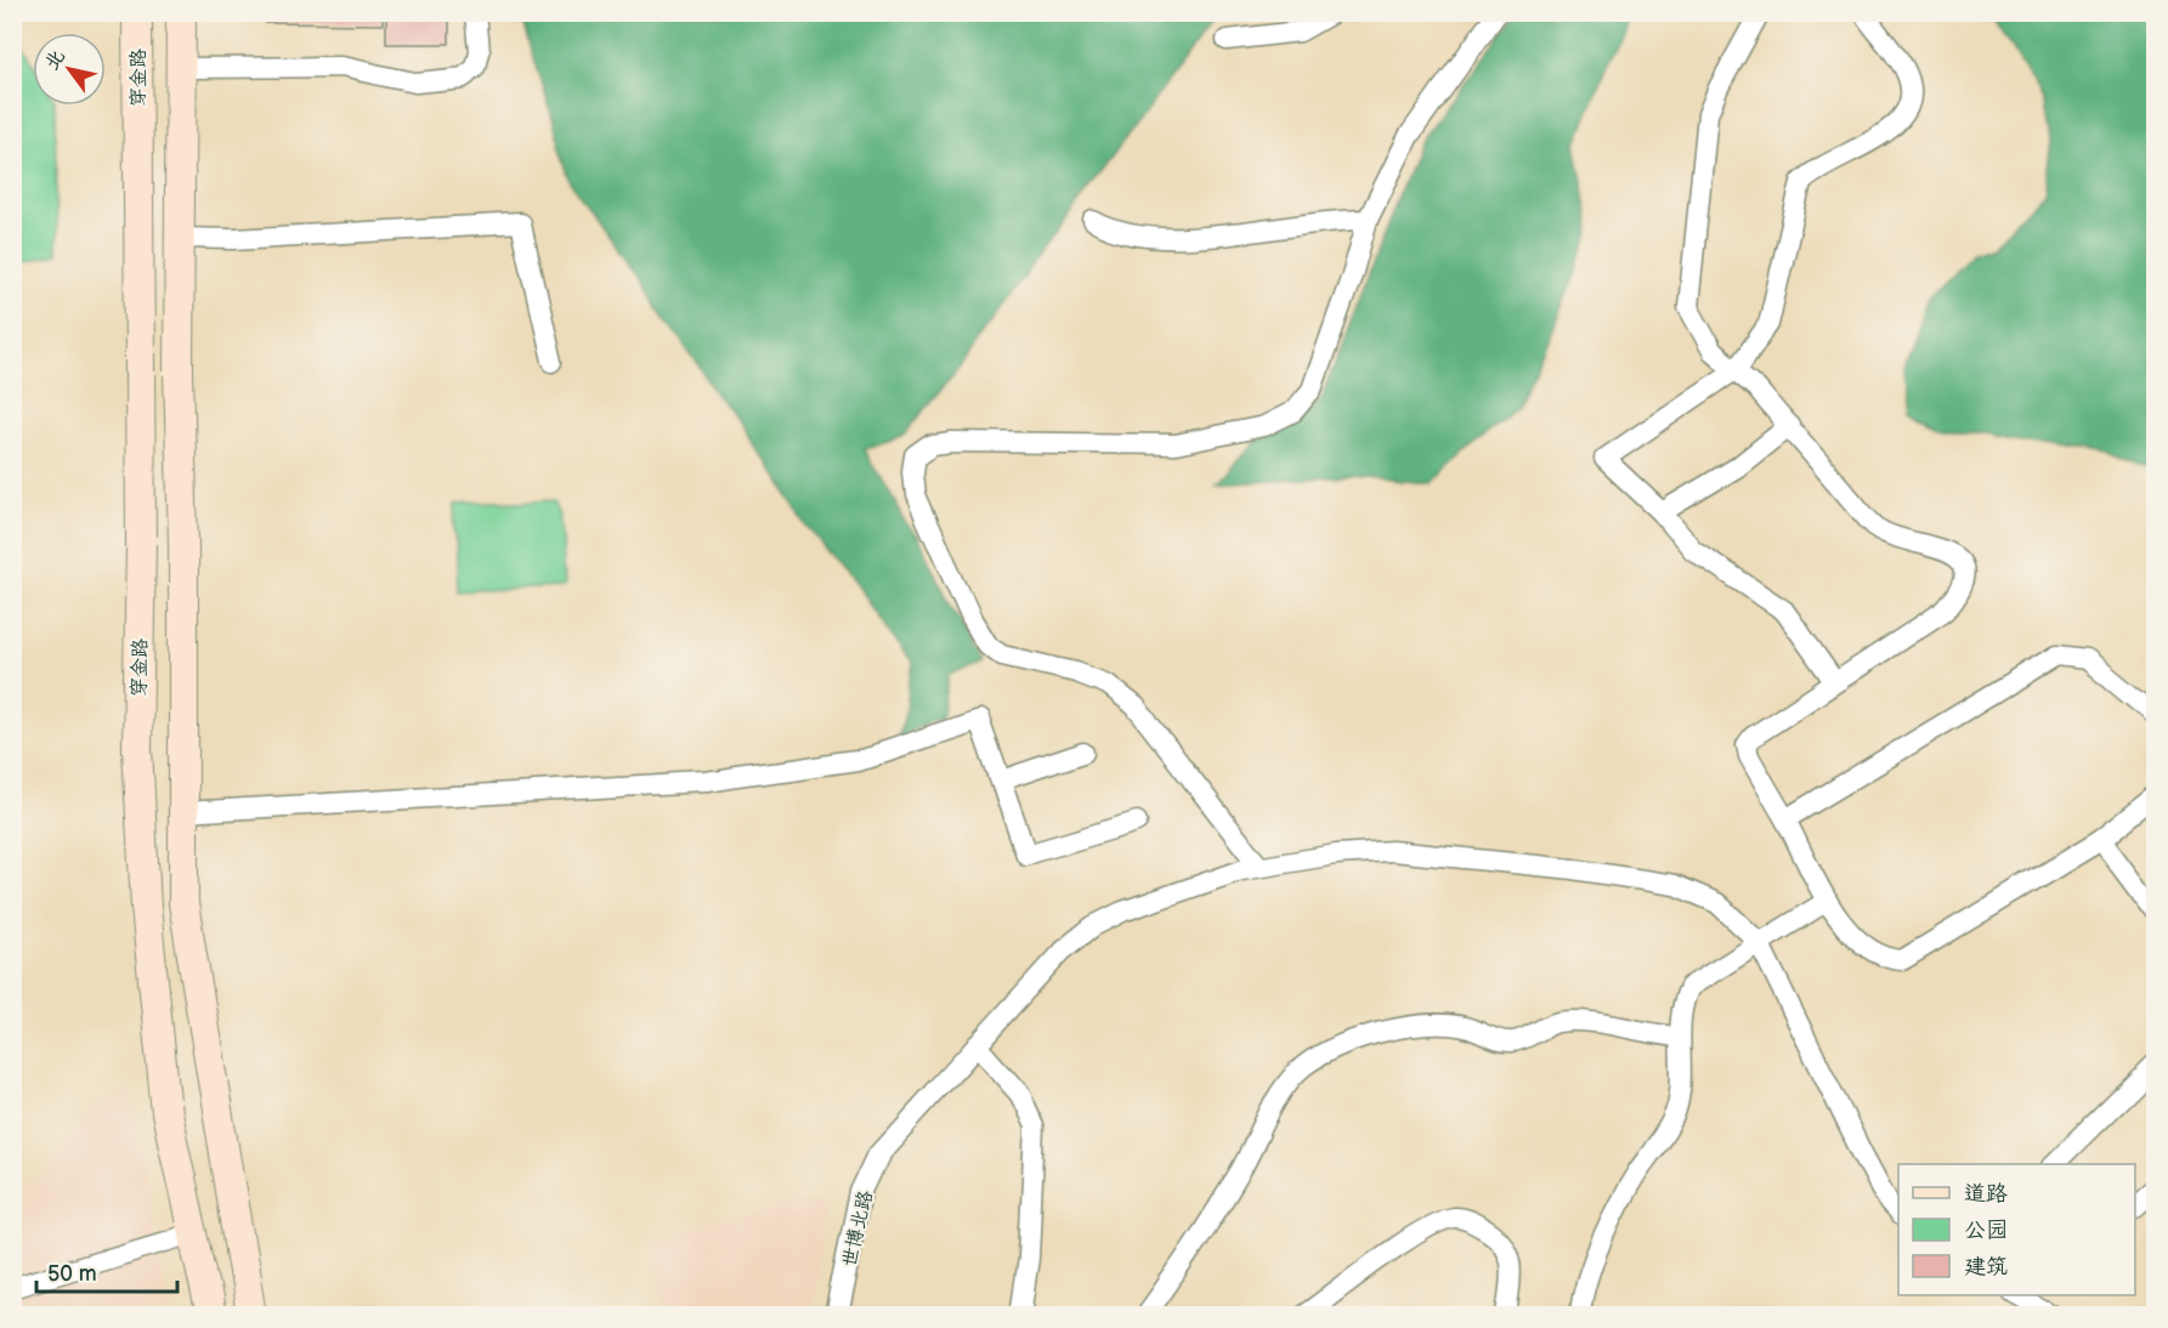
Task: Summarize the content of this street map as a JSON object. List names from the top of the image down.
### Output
{
  "streets": {
    "main road": ["穿金路"],
    "street": ["世博北路"]
  },
  "legend": ["道路", "公园", "建筑"],
  "scale_bar": "50 m",
  "north": "top left"
}
